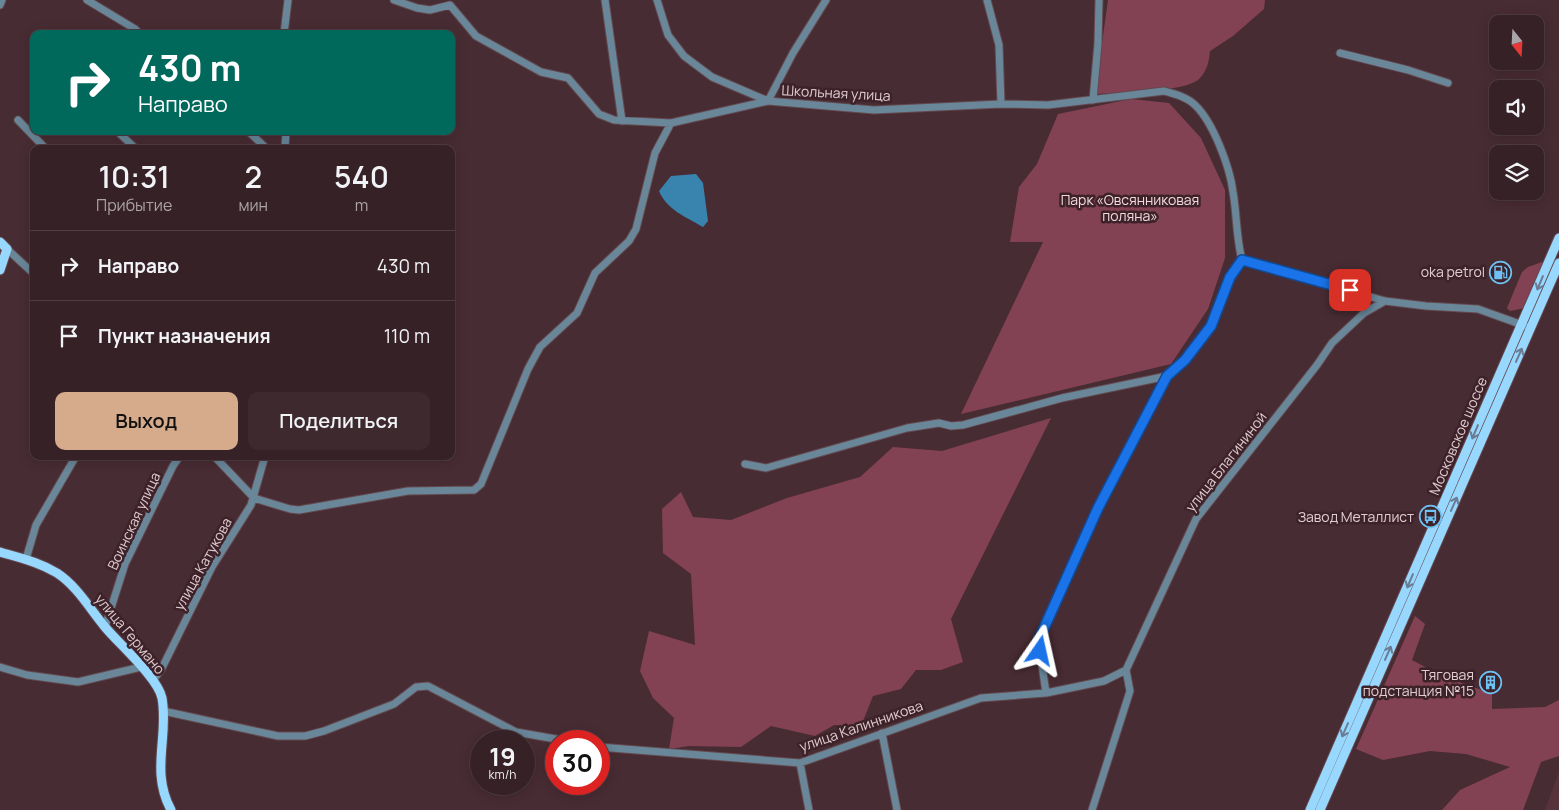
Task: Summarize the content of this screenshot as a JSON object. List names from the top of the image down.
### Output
{
  "streets": {
    "main road": ["Московское шоссе", "улица Германо"],
    "street": [
      "Школьная улица",
      "улица Благининой",
      "Воинская улица",
      "улица Катукова",
      "улица Калинникова"
    ]
  },
  "crossings": [
    ["улица Благининой", "улица Калинникова"],
    ["Воинская улица", "улица Германо"],
    ["улица Катукова", "улица Германо"]
  ],
  "parks": ["Парк «Овсянниковая поляна»"],
  "places": {
    "fuel station": ["oka petrol"],
    "bus stop": ["Завод Металлист"],
    "building": ["Тяговая подстанция №15"]
  },
  "north": "bottom",
  "page": {
    "turn": ["430 m", "Направо"],
    "eta": [
      "10:31",
      "Прибытие",
      "2",
      "мин",
      "540",
      "m"
    ],
    "list": [
      {
        "name": "Направо",
        "value": "430 m"
      },
      {
        "name": "Пункт назначения",
        "value": "110 m"
      }
    ],
    "buttons": ["Выход", "Поделиться"],
    "speed": "19 km/h",
    "limit": "30"
  }
}
